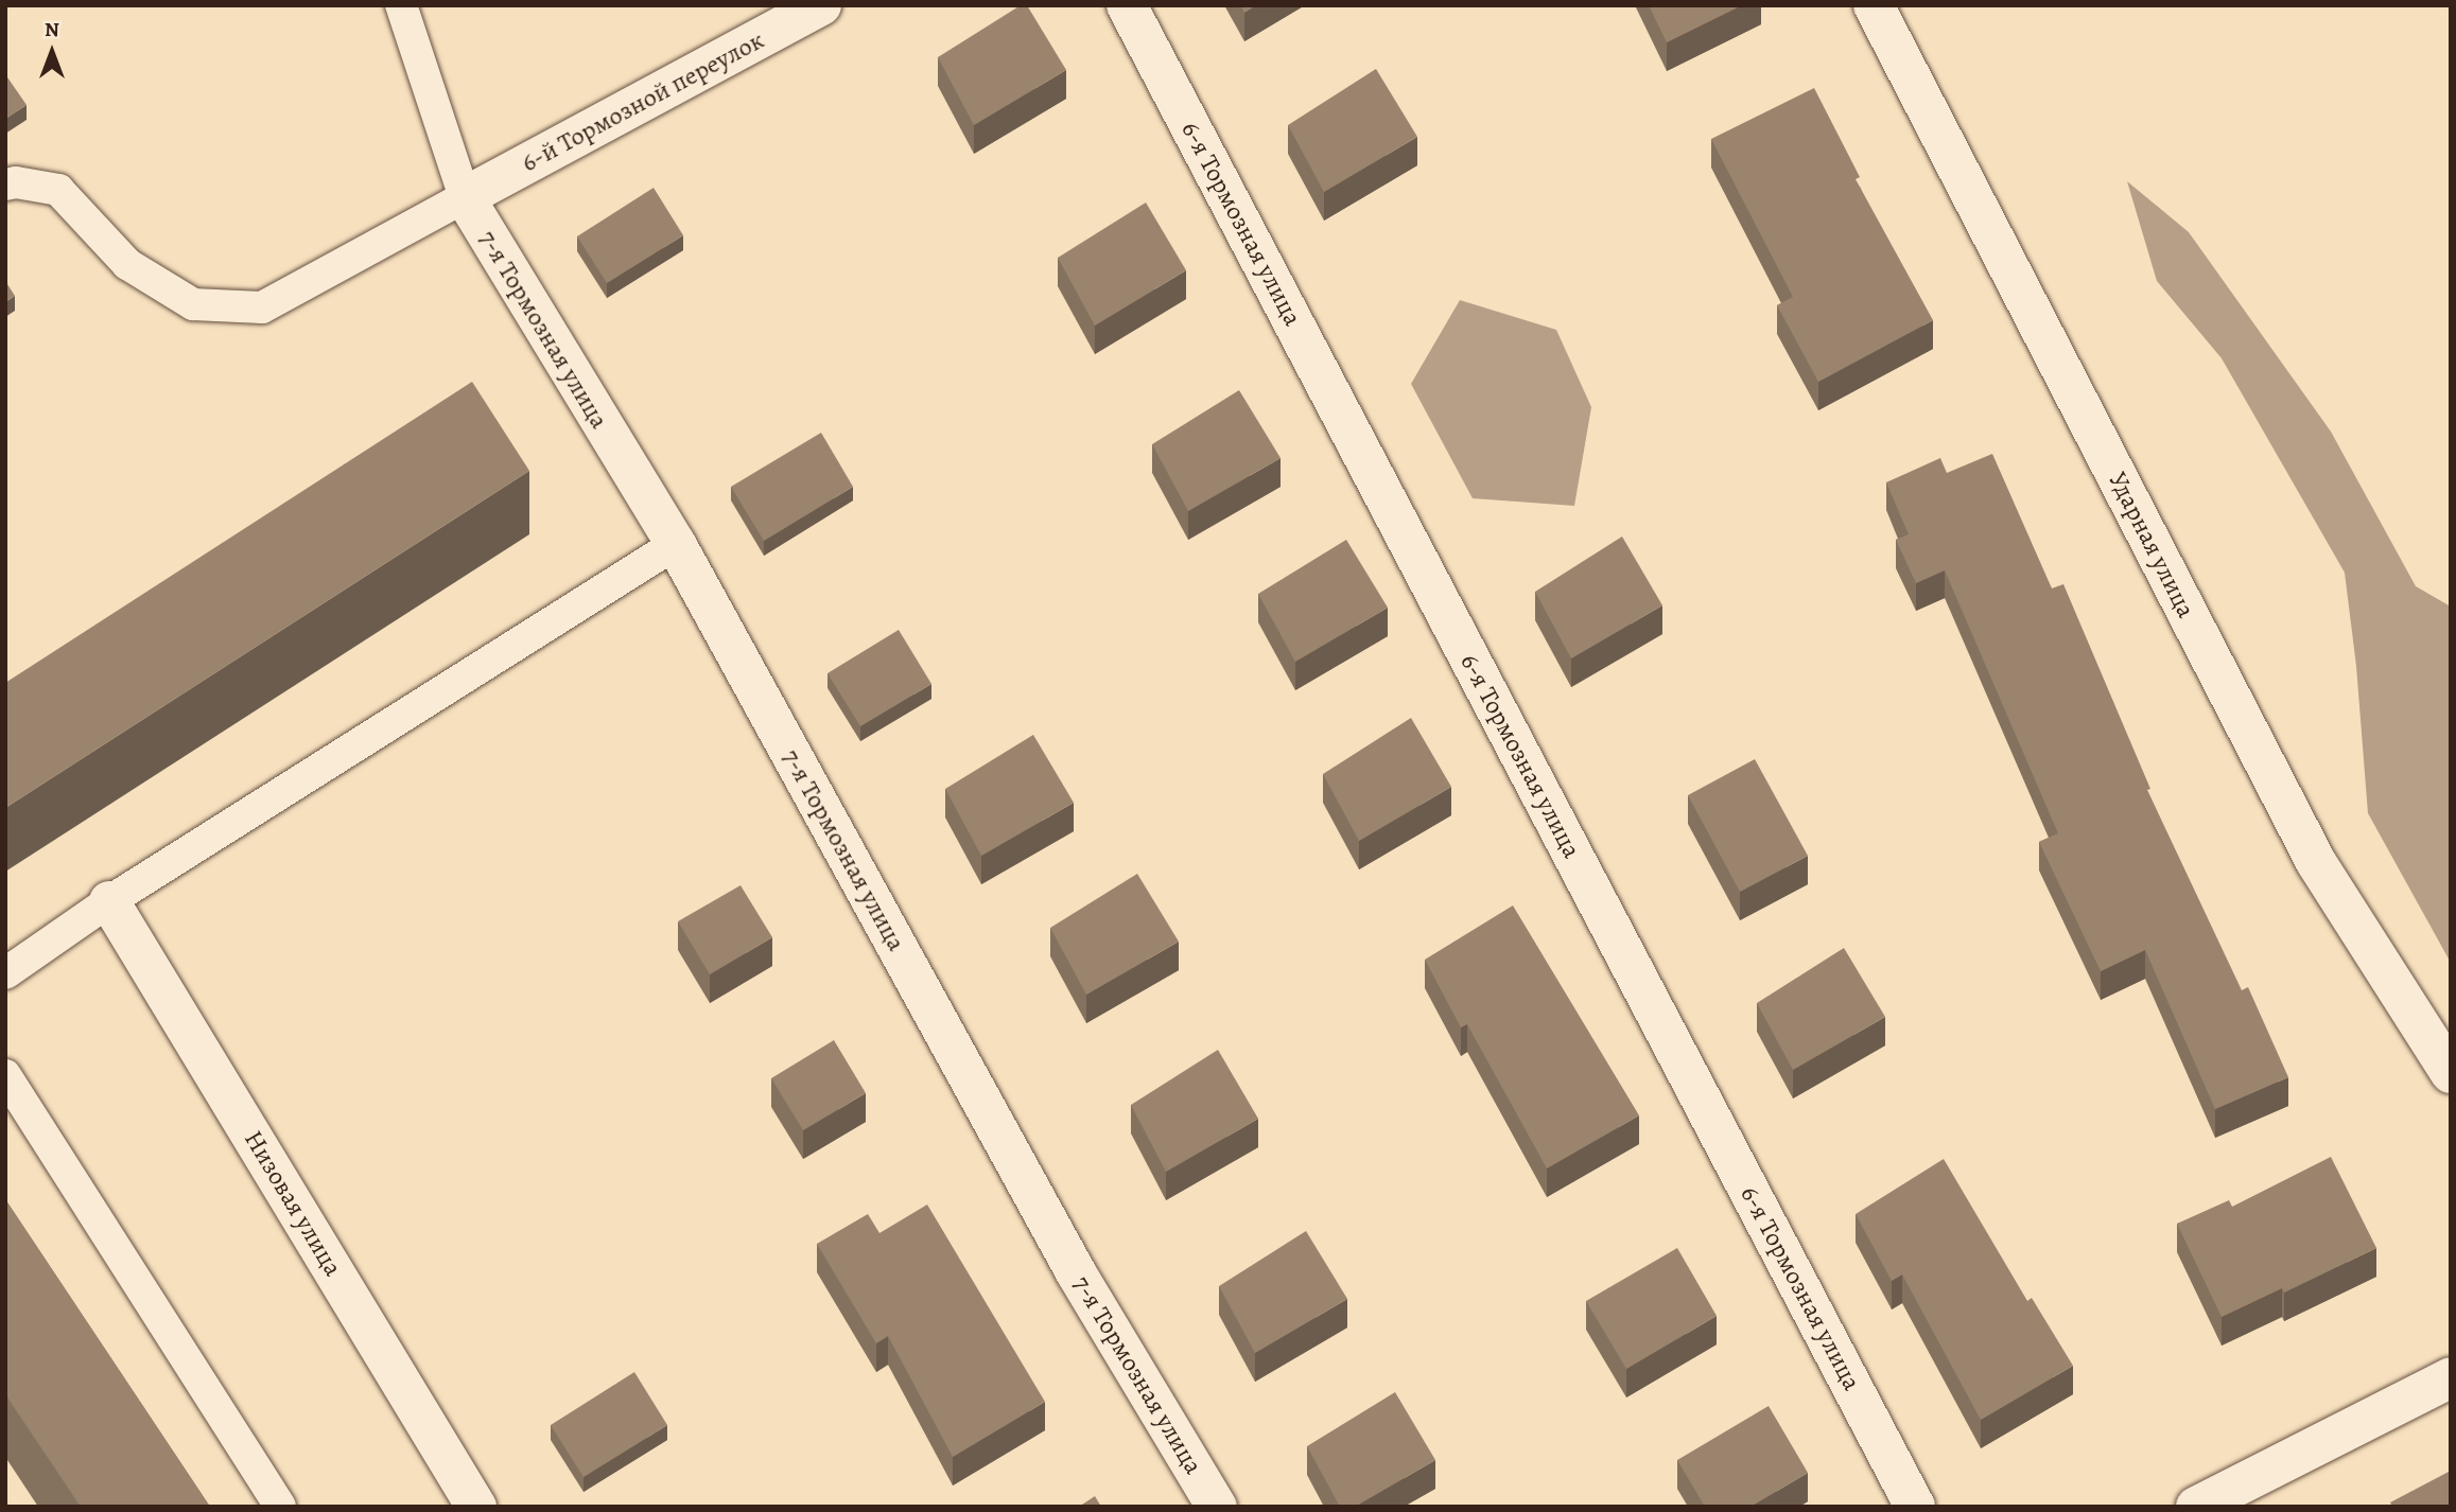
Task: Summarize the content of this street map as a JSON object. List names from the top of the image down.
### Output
{
  "streets": {
    "street": [
      "6-й Тормозной переулок",
      "6-я Тормозная улица",
      "7-я Тормозная улица",
      "Ударная улица",
      "Низовая улица"
    ]
  },
  "crossings": [
    ["6-й Тормозной переулок", "7-я Тормозная улица"]
  ],
  "north": "top"
}
